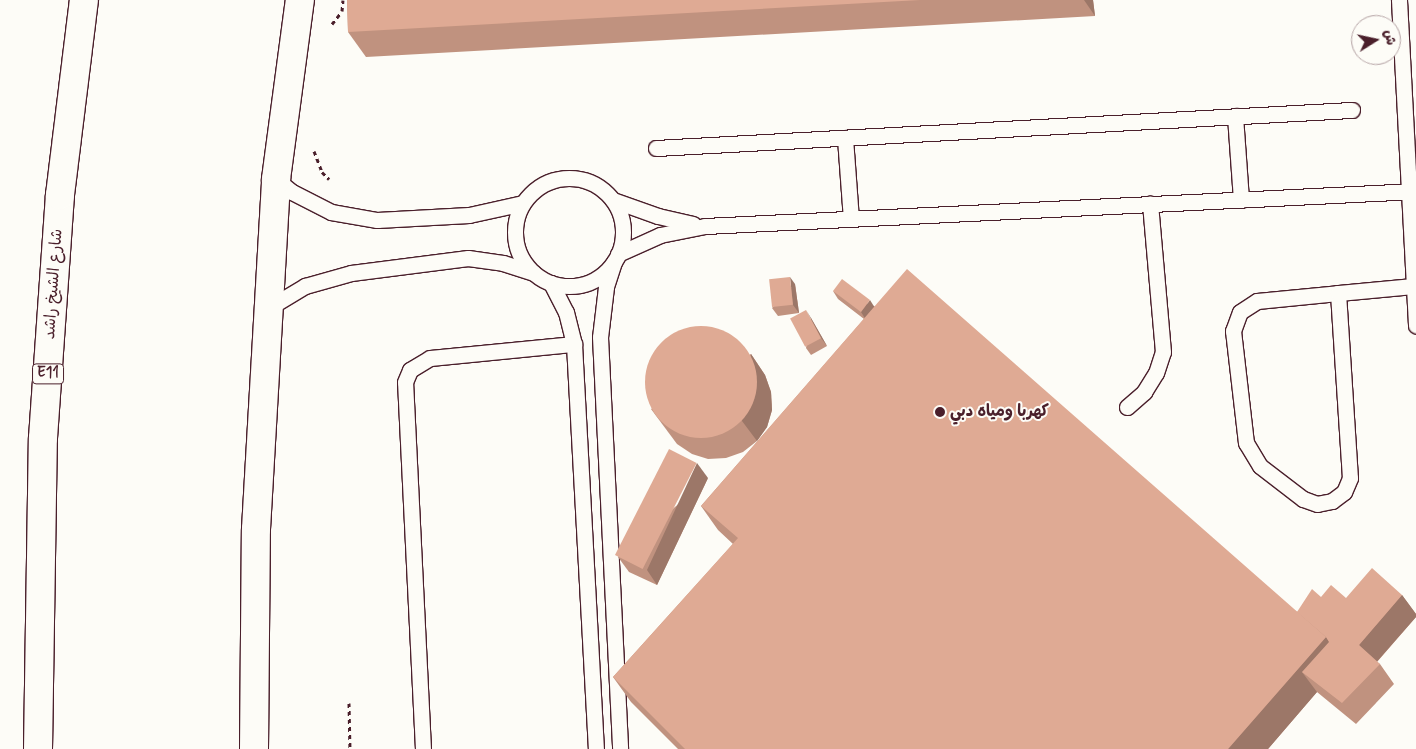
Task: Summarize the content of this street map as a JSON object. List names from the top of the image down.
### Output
{
  "streets": {
    "highway": ["شارع الشيخ راشد", "E11"]
  },
  "places": ["كهربا ومياه دبي"],
  "north": "right"
}
